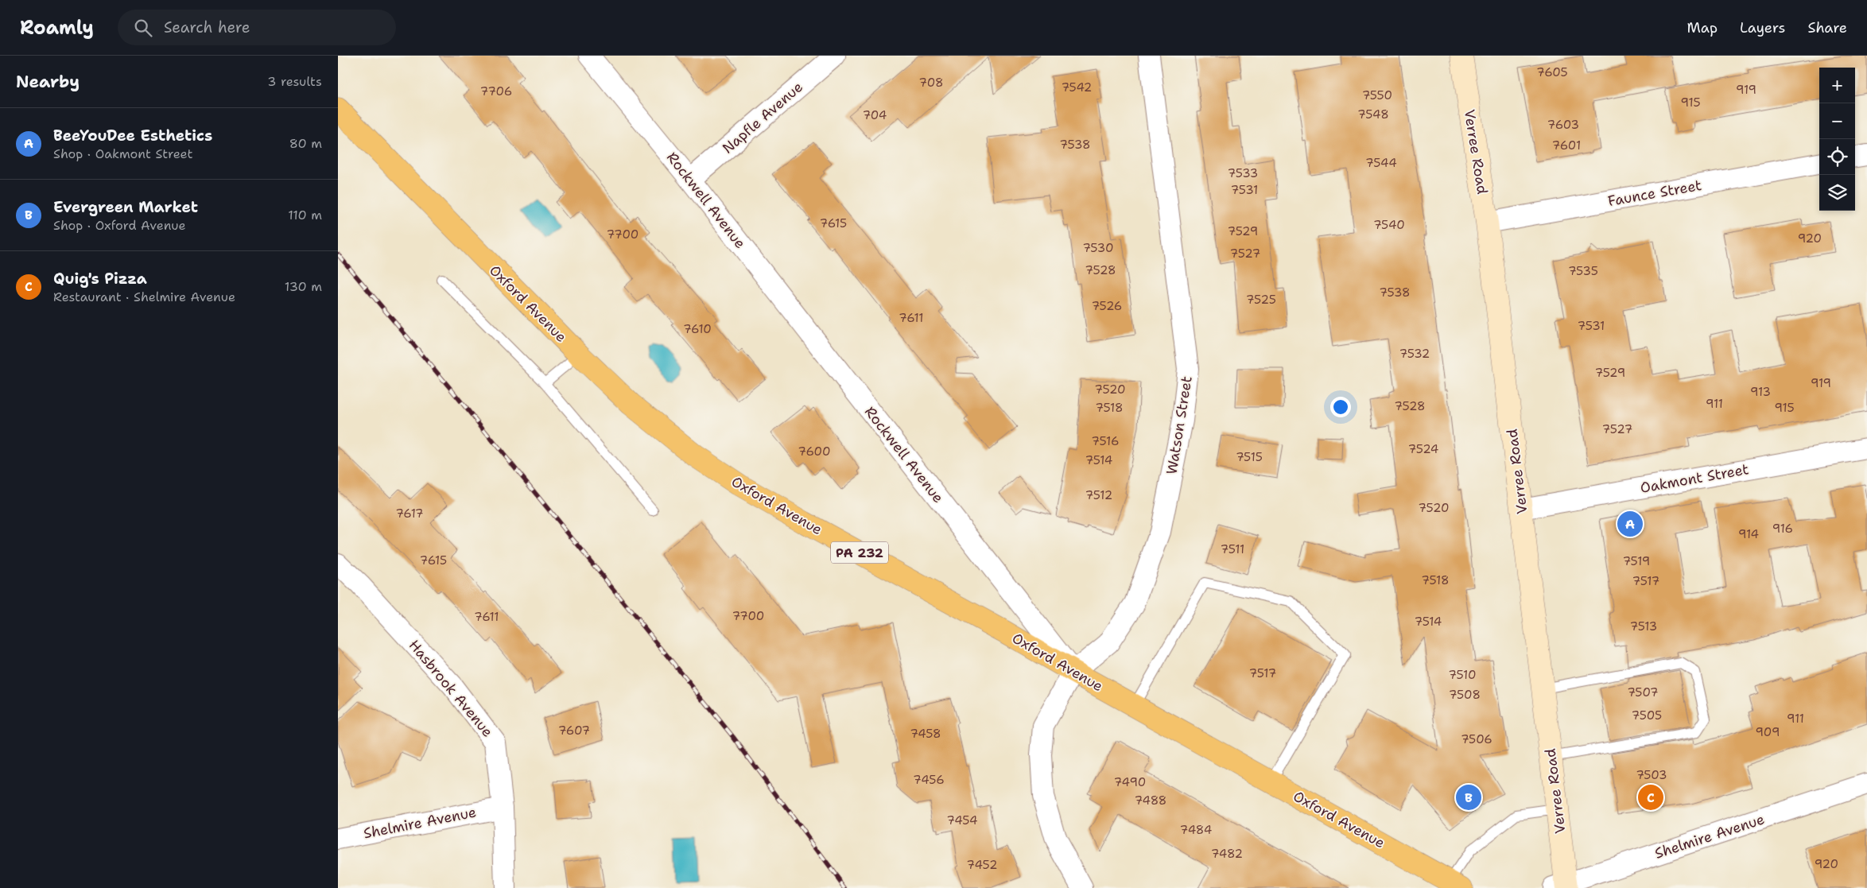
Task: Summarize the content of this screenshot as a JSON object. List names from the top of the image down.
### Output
{
  "streets": {
    "main road": ["Verree Road", "Oxford Avenue", "PA 232"],
    "street": [
      "Napfle Avenue",
      "Faunce Street",
      "Rockwell Avenue",
      "Watson Street",
      "Oakmont Street",
      "Hasbrook Avenue",
      "Shelmire Avenue"
    ]
  },
  "crossings": [
    ["Napfle Avenue", "Rockwell Avenue"],
    ["Verree Road", "Faunce Street"],
    ["Verree Road", "Oakmont Street"],
    ["Verree Road", "Shelmire Avenue"],
    ["Rockwell Avenue", "Oxford Avenue"],
    ["Rockwell Avenue", "Watson Street"],
    ["Oxford Avenue", "Watson Street"],
    ["Hasbrook Avenue", "Shelmire Avenue"]
  ],
  "house_numbers": [
    "7605",
    "708",
    "7542",
    "919",
    "7706",
    "7550",
    "915",
    "7548",
    "704",
    "7603",
    "7538",
    "7601",
    "7544",
    "7533",
    "7531",
    "7615",
    "7540",
    "7529",
    "7700",
    "920",
    "7530",
    "7527",
    "7528",
    "7535",
    "7538",
    "7525",
    "7526",
    "7611",
    "7531",
    "7610",
    "7532",
    "7529",
    "919",
    "7520",
    "913",
    "911",
    "7528",
    "7518",
    "915",
    "7527",
    "7516",
    "7524",
    "7600",
    "7515",
    "7514",
    "7512",
    "7520",
    "7617",
    "916",
    "914",
    "7511",
    "7615",
    "7519",
    "7518",
    "7517",
    "7700",
    "7611",
    "7514",
    "7513",
    "7517",
    "7510",
    "7507",
    "7508",
    "7505",
    "911",
    "7607",
    "909",
    "7458",
    "7506",
    "7503",
    "7456",
    "7490",
    "7488",
    "7454",
    "7484",
    "7482",
    "920",
    "7452"
  ],
  "page": {
    "header": "Roamly",
    "search": "Search here",
    "nav": ["Map", "Layers", "Share"],
    "heading": ["Nearby", "3 results"],
    "map_buttons": ["+", "−"],
    "list": [
      {
        "mark": "A",
        "name": "BeeYouDee Esthetics",
        "note": "Shop · Oakmont Street",
        "value": "80 m"
      },
      {
        "mark": "B",
        "name": "Evergreen Market",
        "note": "Shop · Oxford Avenue",
        "value": "110 m"
      },
      {
        "mark": "C",
        "name": "Quig's Pizza",
        "note": "Restaurant · Shelmire Avenue",
        "value": "130 m"
      }
    ],
    "pins": ["A", "B", "C"]
  }
}
